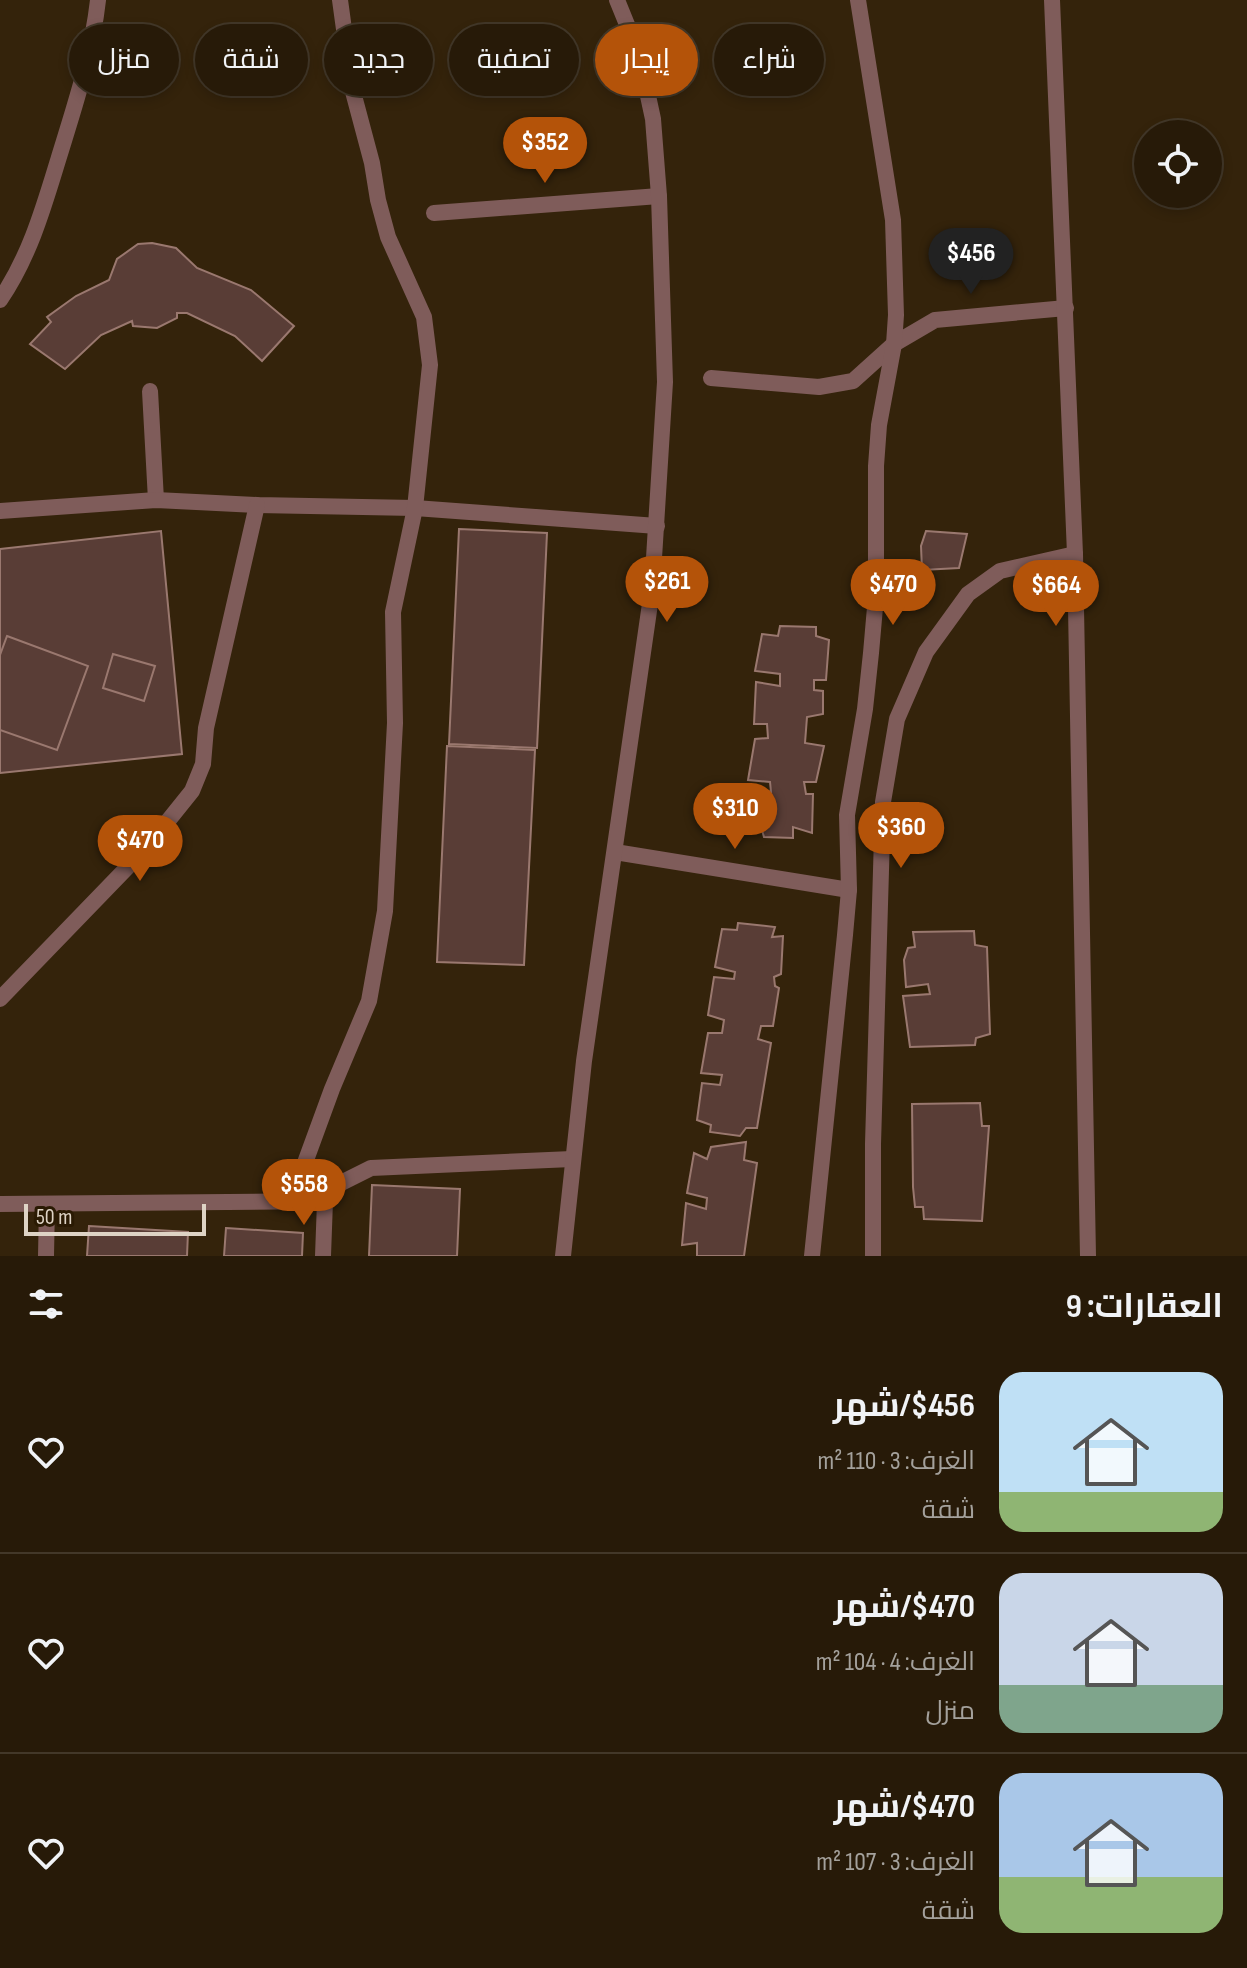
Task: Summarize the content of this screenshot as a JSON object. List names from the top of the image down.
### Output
{
  "scale_bar": "50 m",
  "page": {
    "chip": [
      "شراء",
      "إيجار",
      "تصفية",
      "جديد",
      "شقة",
      "منزل"
    ],
    "price": [
      "$352",
      "$456",
      "$261",
      "$470",
      "$664",
      "$310",
      "$360",
      "$470",
      "$558"
    ],
    "scale": "50 m",
    "heading": "العقارات: 9",
    "list": [
      {
        "name": "$456/شهر",
        "note": "الغرف: 3 · 110 m² · شقة"
      },
      {
        "name": "$470/شهر",
        "note": "الغرف: 4 · 104 m² · منزل"
      },
      {
        "name": "$470/شهر",
        "note": "الغرف: 3 · 107 m² · شقة"
      }
    ]
  }
}
